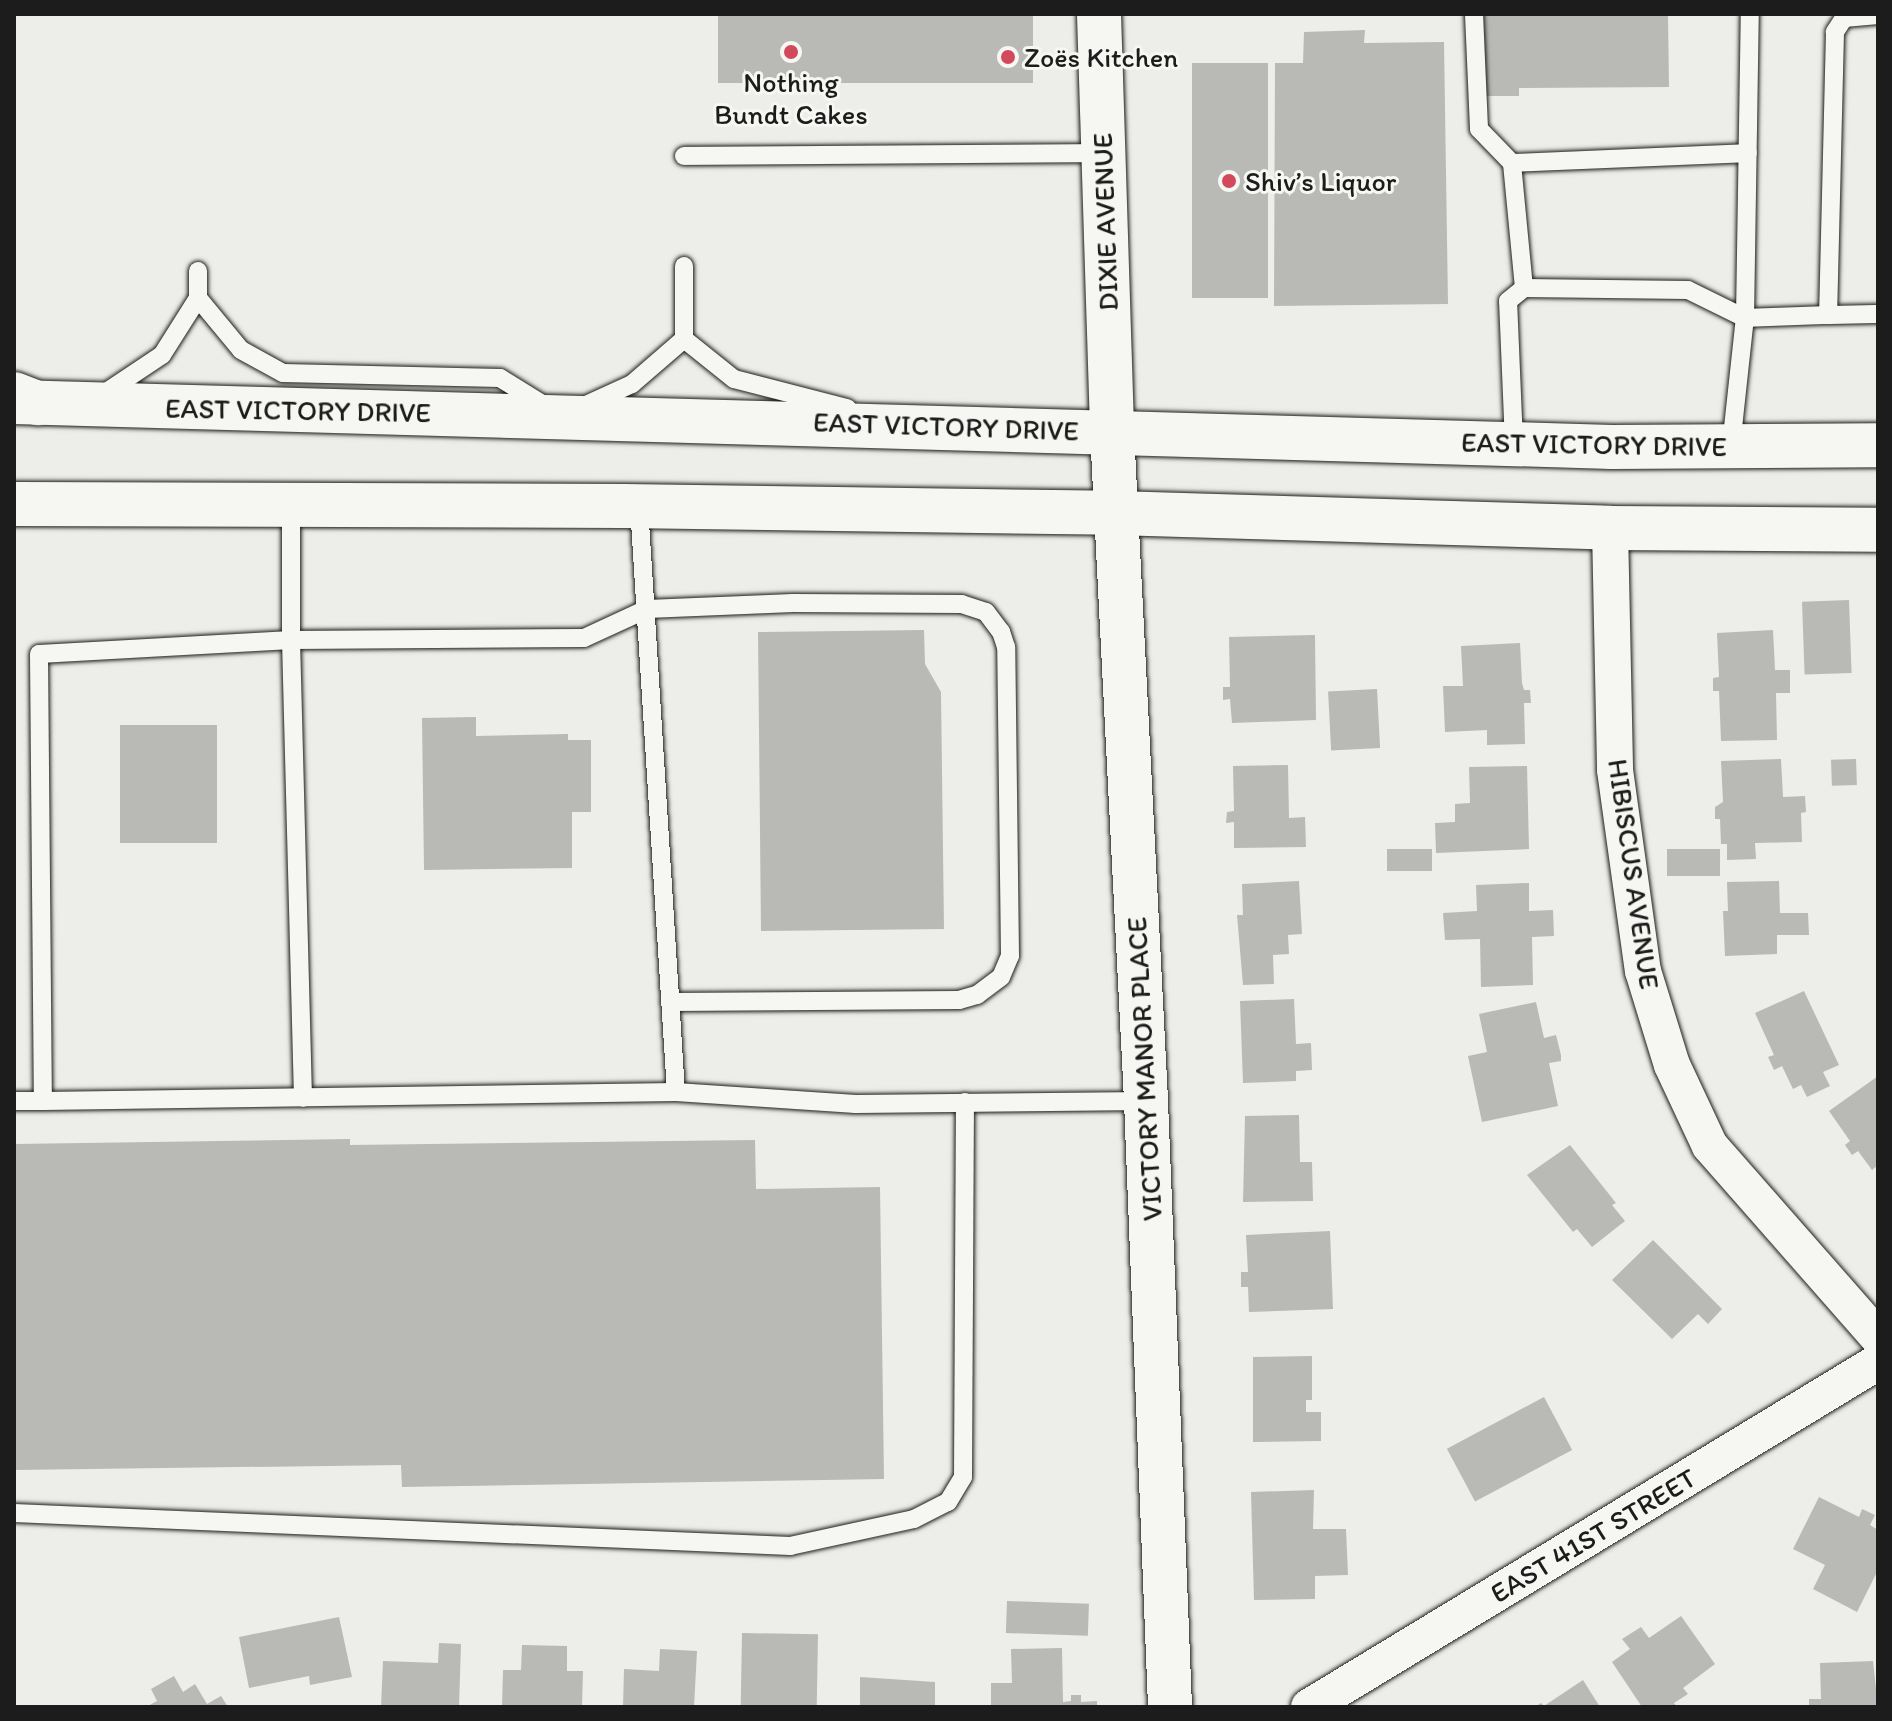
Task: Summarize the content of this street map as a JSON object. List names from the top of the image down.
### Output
{
  "streets": {
    "main road": ["DIXIE AVENUE", "EAST VICTORY DRIVE", "VICTORY MANOR PLACE"],
    "street": ["HIBISCUS AVENUE", "EAST 41ST STREET"]
  },
  "crossings": [
    ["DIXIE AVENUE", "EAST VICTORY DRIVE"],
    ["DIXIE AVENUE", "VICTORY MANOR PLACE"],
    ["EAST VICTORY DRIVE", "VICTORY MANOR PLACE"]
  ],
  "places": ["Nothing Bundt Cakes", "Zoës Kitchen", "Shiv’s Liquor"]
}
